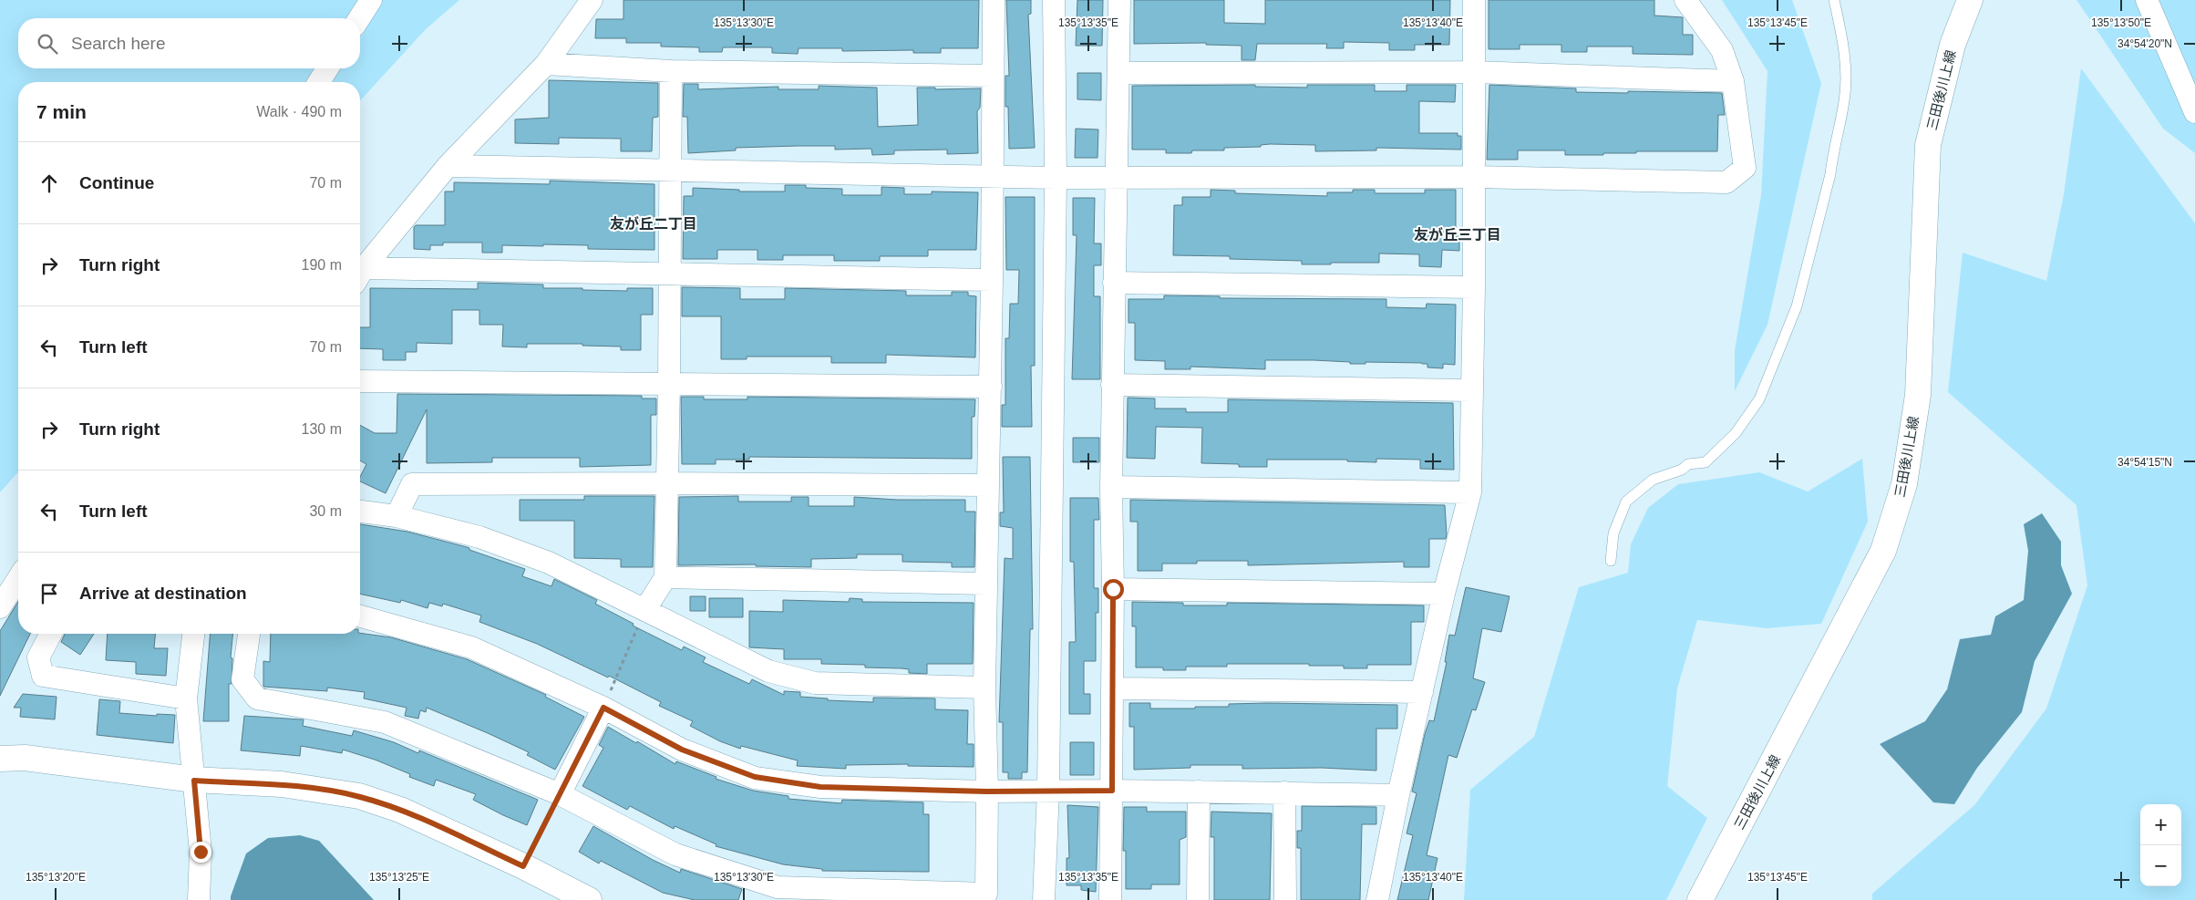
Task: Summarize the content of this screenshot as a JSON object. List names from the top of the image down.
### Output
{
  "streets": {
    "main road": ["三田後川上線"]
  },
  "districts": ["友が丘二丁目", "友が丘三丁目"],
  "page": {
    "search": "Search here",
    "heading": ["7 min", "Walk · 490 m"],
    "list": [
      ["Continue", "70 m"],
      ["Turn right", "190 m"],
      ["Turn left", "70 m"],
      ["Turn right", "130 m"],
      ["Turn left", "30 m"],
      "Arrive at destination"
    ],
    "map_buttons": ["+", "−"]
  },
  "coordinates": [
    "135°13'30\"E",
    "135°13'35\"E",
    "135°13'40\"E",
    "135°13'45\"E",
    "135°13'50\"E",
    "34°54'20\"N",
    "34°54'15\"N",
    "135°13'20\"E",
    "135°13'25\"E"
  ]
}
